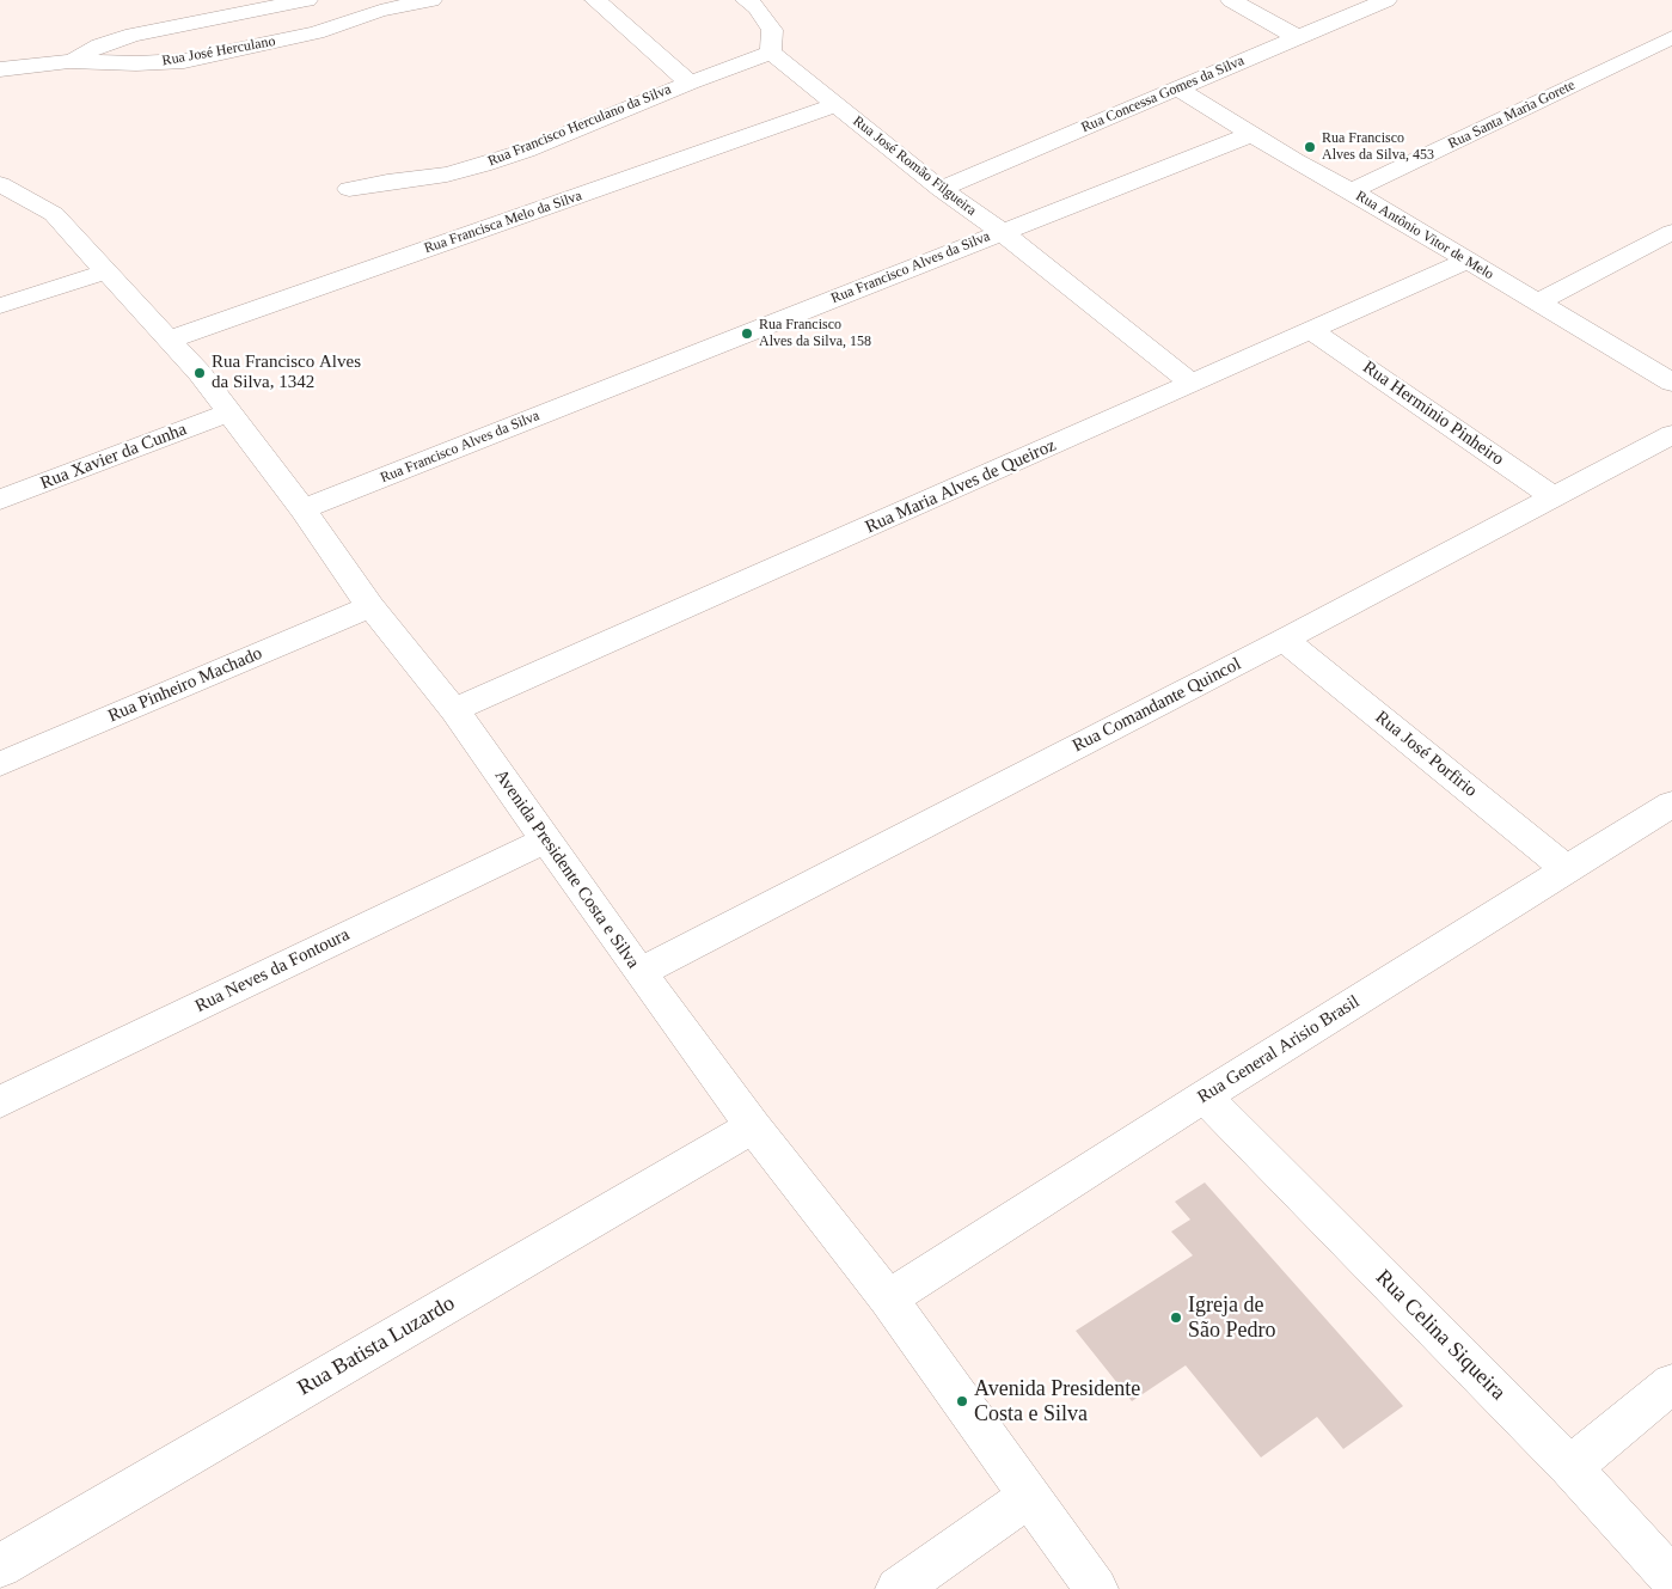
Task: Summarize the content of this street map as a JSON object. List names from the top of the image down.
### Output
{
  "streets": {
    "street": [
      "Rua José Herculano",
      "Rua Concessa Gomes da Silva",
      "Rua Santa Maria Gorete",
      "Rua Francisco Herculano da Silva",
      "Rua José Romão Filgueira",
      "Rua Francisca Melo da Silva",
      "Rua Antônio Vitor de Melo",
      "Rua Francisco Alves da Silva",
      "Rua Herminio Pinheiro",
      "Rua Xavier da Cunha",
      "Rua Maria Alves de Queiroz",
      "Rua Pinheiro Machado",
      "Rua Comandante Quincol",
      "Rua José Porfirio",
      "Avenida Presidente Costa e Silva",
      "Rua Neves da Fontoura",
      "Rua General Arisio Brasil",
      "Rua Celina Siqueira",
      "Rua Batista Luzardo"
    ]
  },
  "crossings": [
    ["Rua Concessa Gomes da Silva", "Rua José Romão Filgueira"],
    ["Rua Concessa Gomes da Silva", "Rua Antônio Vitor de Melo"],
    ["Rua Santa Maria Gorete", "Rua Antônio Vitor de Melo"],
    ["Rua Francisco Herculano da Silva", "Rua José Romão Filgueira"],
    ["Rua José Romão Filgueira", "Rua Francisca Melo da Silva"],
    ["Rua José Romão Filgueira", "Rua Francisco Alves da Silva"],
    ["Rua José Romão Filgueira", "Rua Maria Alves de Queiroz"],
    ["Rua Francisca Melo da Silva", "Avenida Presidente Costa e Silva"],
    ["Rua Antônio Vitor de Melo", "Rua Francisco Alves da Silva"],
    ["Rua Antônio Vitor de Melo", "Rua Maria Alves de Queiroz"],
    ["Rua Francisco Alves da Silva", "Avenida Presidente Costa e Silva"],
    ["Rua Herminio Pinheiro", "Rua Maria Alves de Queiroz"],
    ["Rua Herminio Pinheiro", "Rua Comandante Quincol"],
    ["Rua Xavier da Cunha", "Avenida Presidente Costa e Silva"],
    ["Rua Maria Alves de Queiroz", "Avenida Presidente Costa e Silva"],
    ["Rua Pinheiro Machado", "Avenida Presidente Costa e Silva"],
    ["Rua Comandante Quincol", "Rua José Porfirio"],
    ["Rua Comandante Quincol", "Avenida Presidente Costa e Silva"],
    ["Rua José Porfirio", "Rua General Arisio Brasil"],
    ["Avenida Presidente Costa e Silva", "Rua Neves da Fontoura"],
    ["Avenida Presidente Costa e Silva", "Rua General Arisio Brasil"],
    ["Avenida Presidente Costa e Silva", "Rua Batista Luzardo"],
    ["Rua General Arisio Brasil", "Rua Celina Siqueira"]
  ],
  "places": [
    "Rua Francisco Alves da Silva, 453",
    "Rua Francisco Alves da Silva, 158",
    "Rua Francisco Alves da Silva, 1342",
    "Igreja de São Pedro",
    "Avenida Presidente Costa e Silva"
  ]
}
